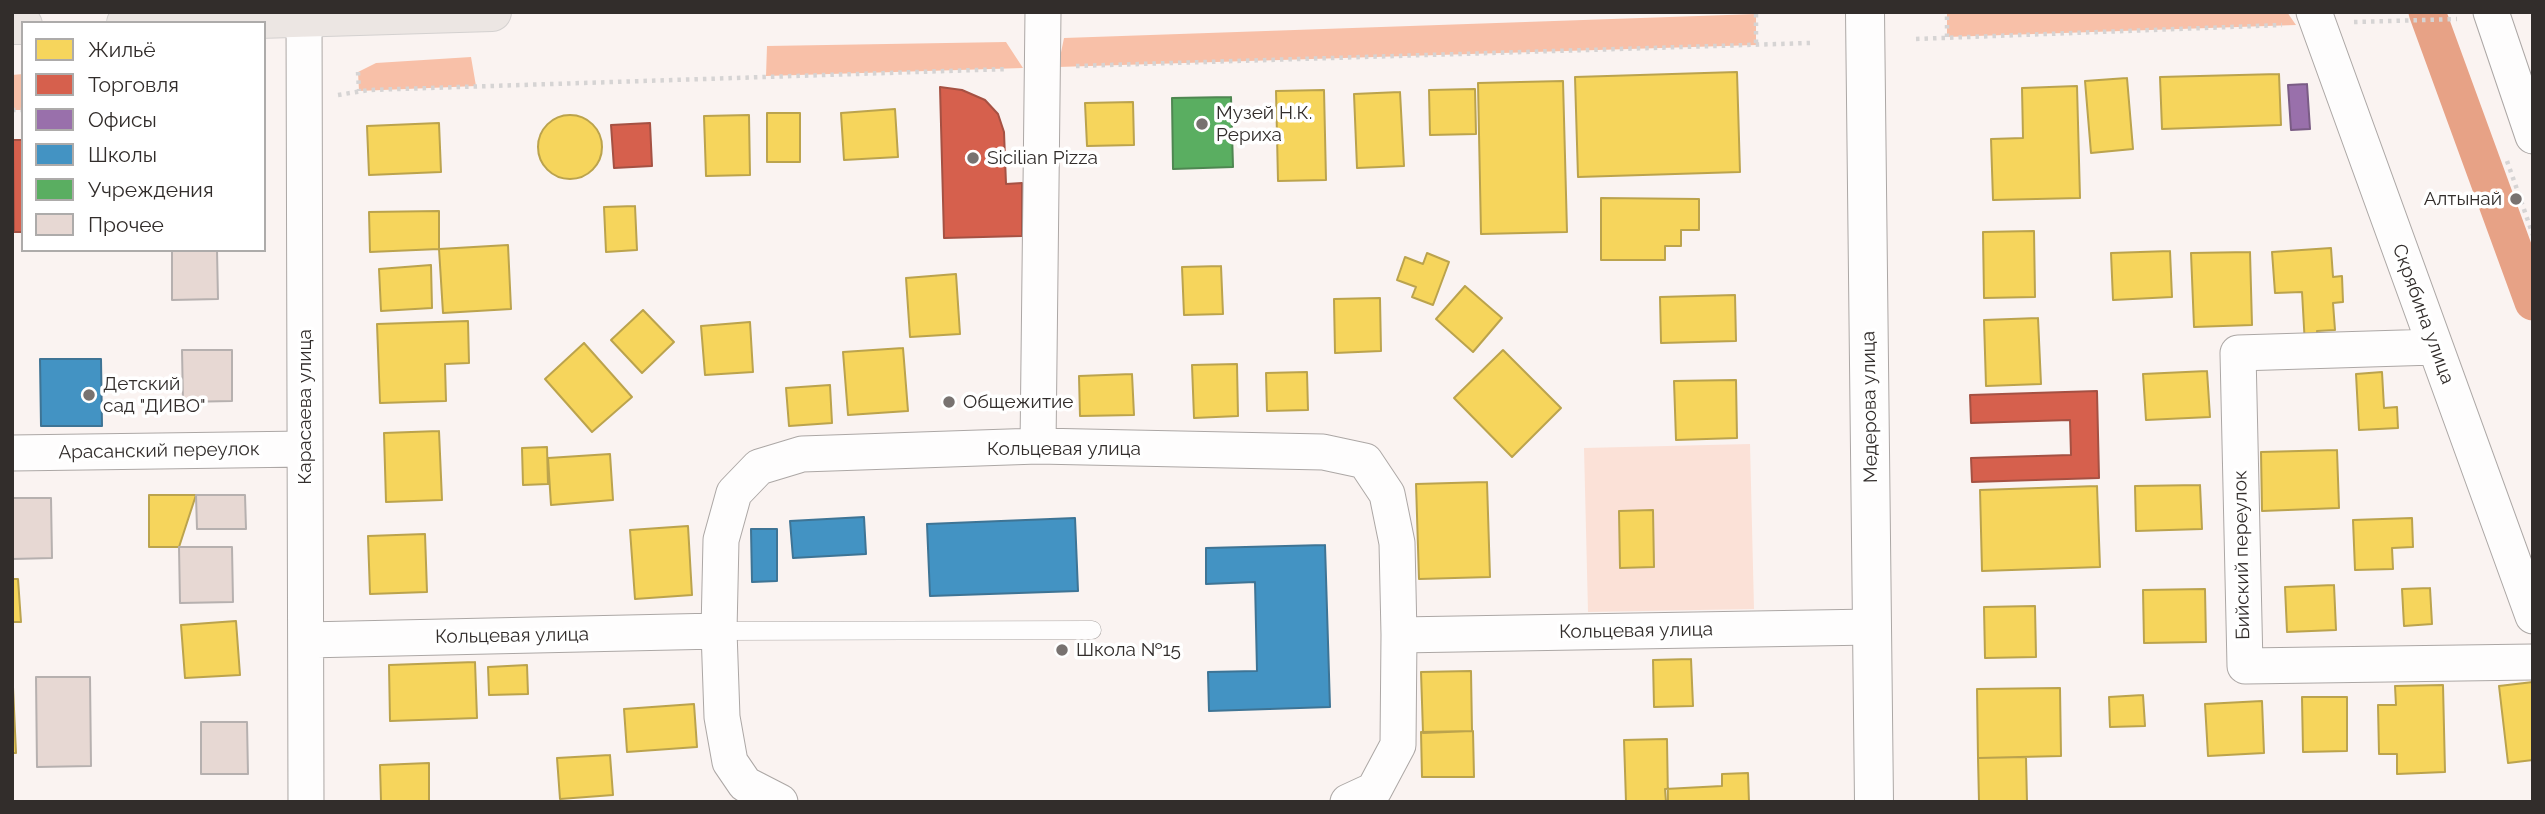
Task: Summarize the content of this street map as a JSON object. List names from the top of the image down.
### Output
{
  "streets": {
    "main road": ["Медерова улица"],
    "street": [
      "Скрябина улица",
      "Карасаева улица",
      "Кольцевая улица",
      "Арасанский переулок",
      "Бийский переулок"
    ]
  },
  "crossings": [
    ["Скрябина улица", "Бийский переулок"],
    ["Карасаева улица", "Кольцевая улица"],
    ["Карасаева улица", "Арасанский переулок"],
    ["Медерова улица", "Кольцевая улица"]
  ],
  "places": [
    "Музей Н.К. Рериха",
    "Sicilian Pizza",
    "Алтынай",
    "Детский сад \"ДИВО\"",
    "Общежитие",
    "Школа №15"
  ],
  "legend": [
    "Жильё",
    "Торговля",
    "Офисы",
    "Школы",
    "Учреждения",
    "Прочее"
  ]
}
